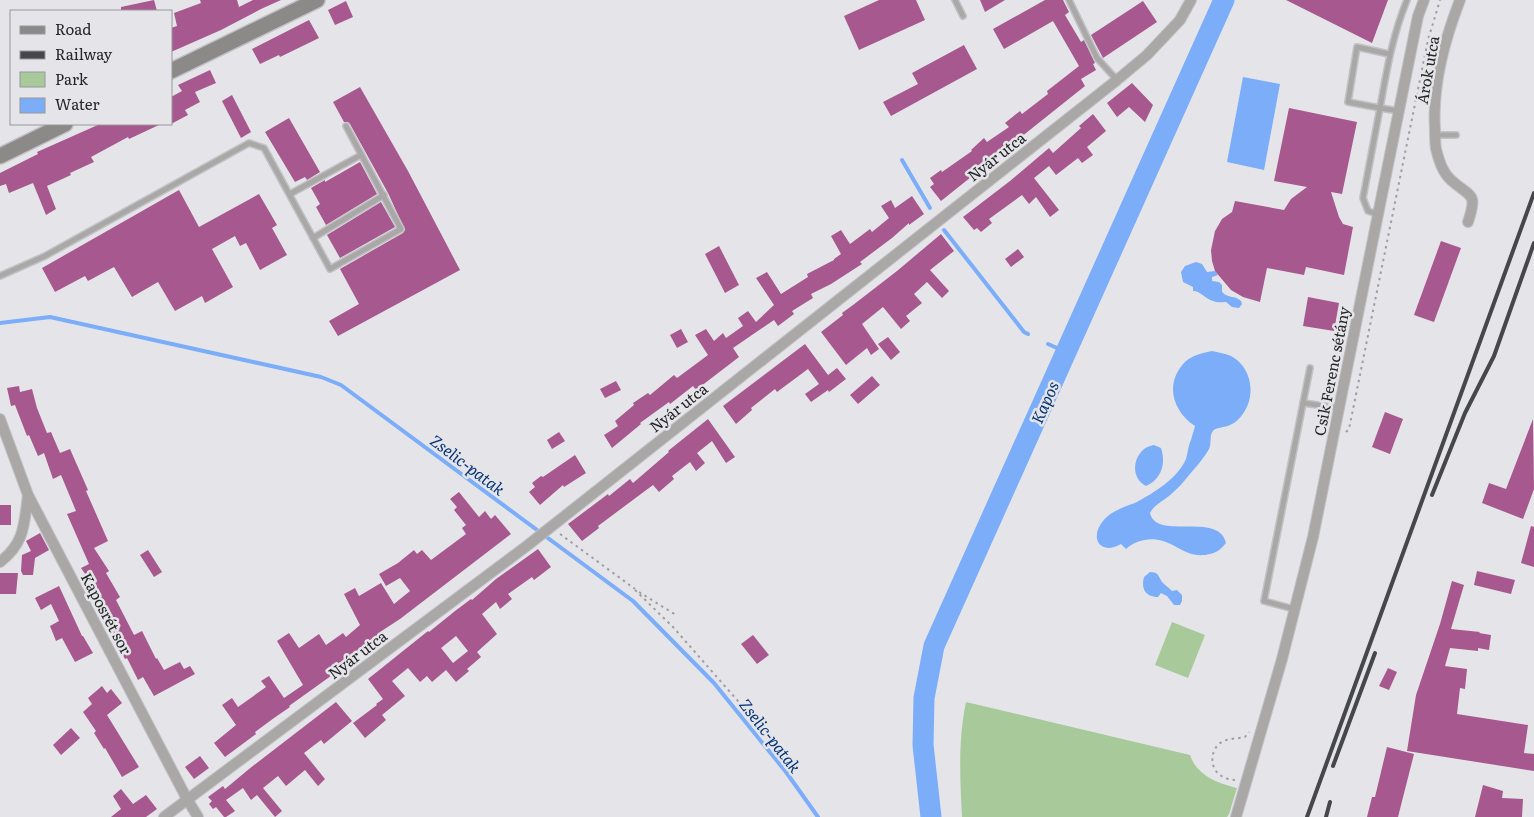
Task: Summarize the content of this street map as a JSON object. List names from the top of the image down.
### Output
{
  "streets": {
    "street": [
      "Árok utca",
      "Nyár utca",
      "Csik Ferenc sétány",
      "Kaposrét sor"
    ]
  },
  "crossings": [
    ["Nyár utca", "Kaposrét sor"]
  ],
  "water": ["Kapos", "Zselic-patak"],
  "legend": [
    "Road",
    "Railway",
    "Park",
    "Water"
  ]
}
